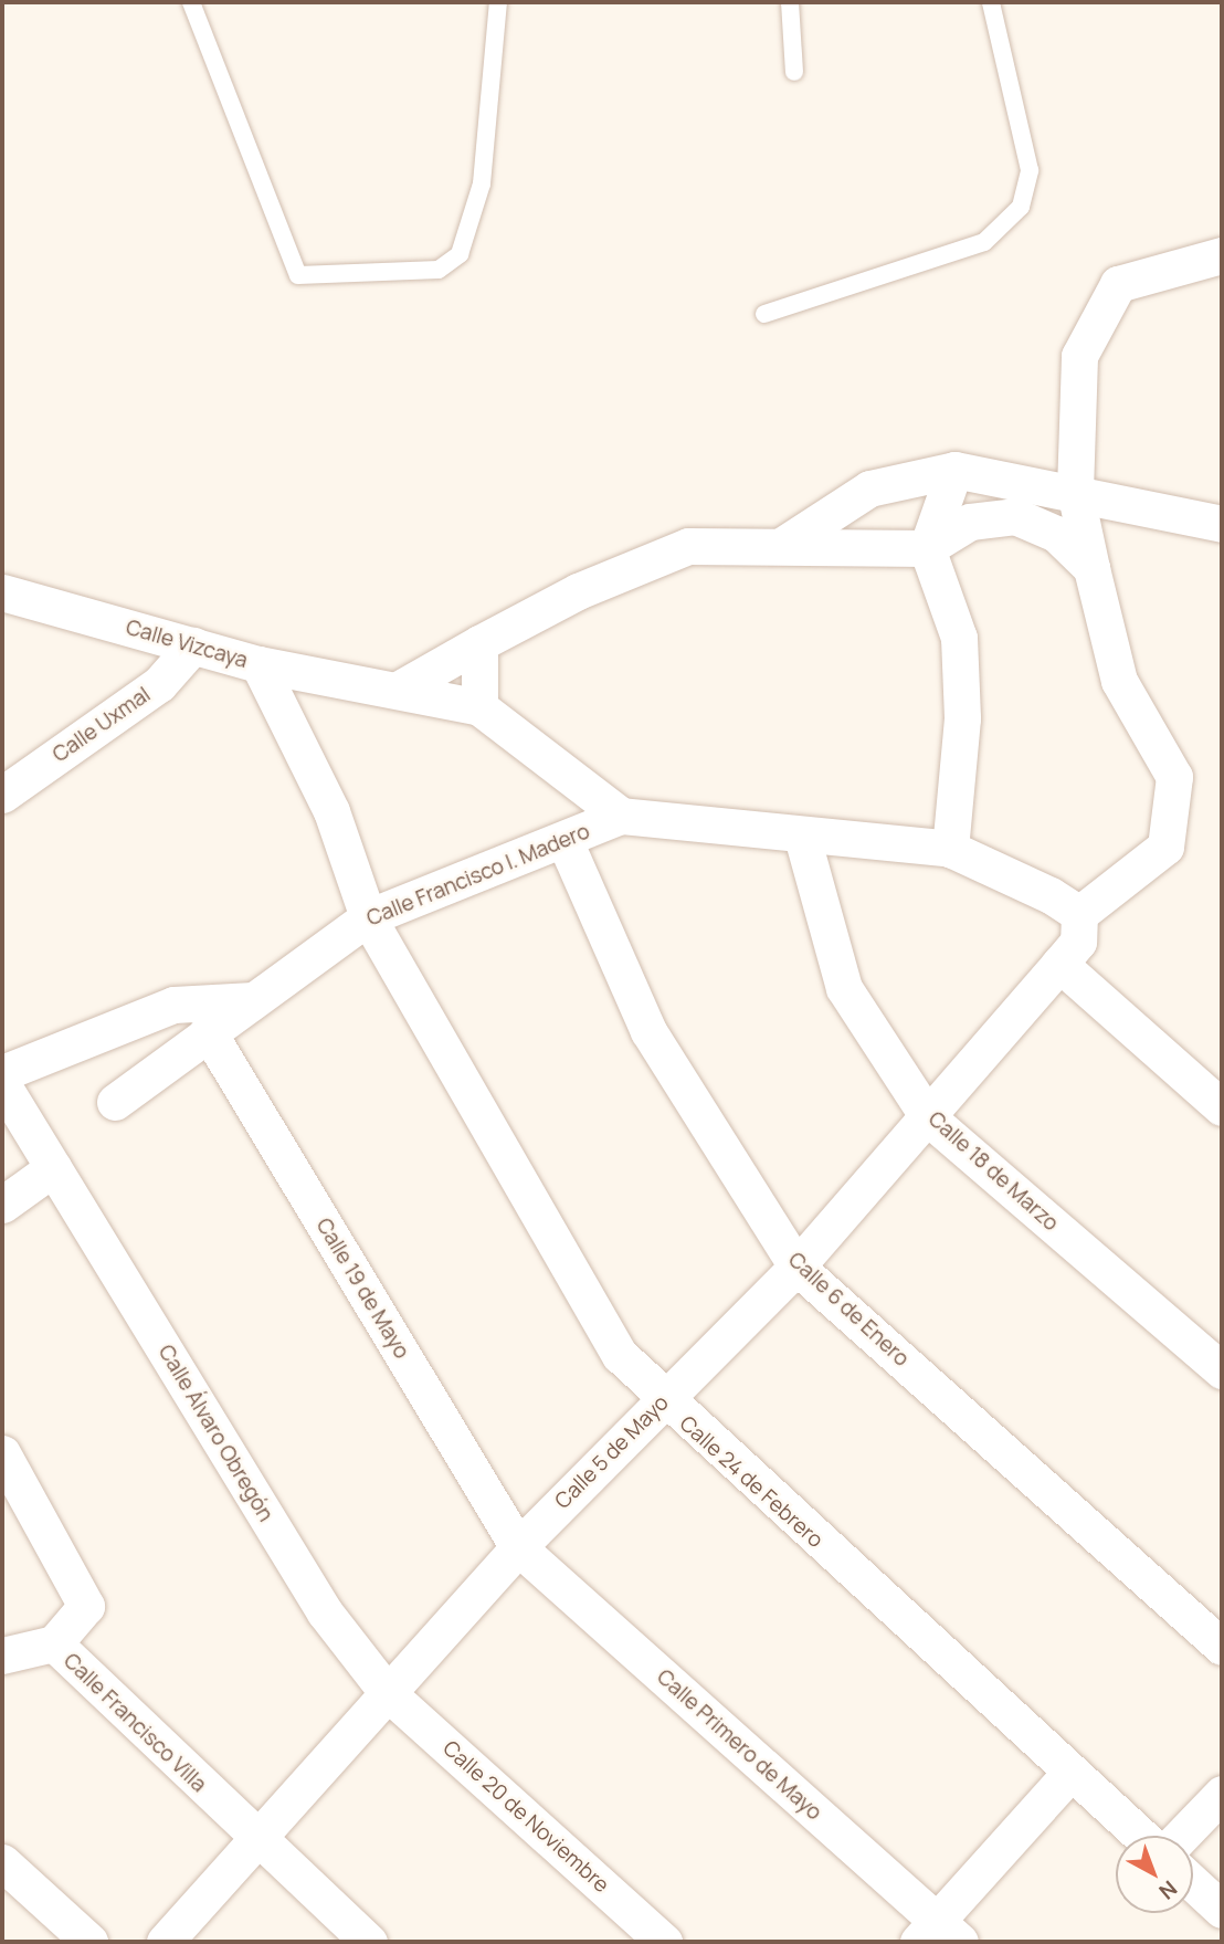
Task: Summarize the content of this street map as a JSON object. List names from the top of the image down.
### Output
{
  "streets": {
    "street": [
      "Calle Vizcaya",
      "Calle Uxmal",
      "Calle Francisco I. Madero",
      "Calle 18 de Marzo",
      "Calle 19 de Mayo",
      "Calle 6 de Enero",
      "Calle Álvaro Obregón",
      "Calle 5 de Mayo",
      "Calle 24 de Febrero",
      "Calle Francisco Villa",
      "Calle Primero de Mayo",
      "Calle 20 de Noviembre"
    ]
  },
  "crossings": [
    ["Calle Vizcaya", "Calle Uxmal"],
    ["Calle Vizcaya", "Calle Francisco I. Madero"],
    ["Calle Vizcaya", "Calle 24 de Febrero"],
    ["Calle Francisco I. Madero", "Calle 19 de Mayo"],
    ["Calle Francisco I. Madero", "Calle 6 de Enero"],
    ["Calle Francisco I. Madero", "Calle 24 de Febrero"],
    ["Calle 18 de Marzo", "Calle 5 de Mayo"],
    ["Calle 19 de Mayo", "Calle 5 de Mayo"],
    ["Calle 19 de Mayo", "Calle Primero de Mayo"],
    ["Calle 6 de Enero", "Calle 5 de Mayo"],
    ["Calle Álvaro Obregón", "Calle 5 de Mayo"],
    ["Calle Álvaro Obregón", "Calle 20 de Noviembre"],
    ["Calle 5 de Mayo", "Calle 24 de Febrero"],
    ["Calle 5 de Mayo", "Calle Francisco Villa"],
    ["Calle 5 de Mayo", "Calle Primero de Mayo"],
    ["Calle 5 de Mayo", "Calle 20 de Noviembre"]
  ],
  "north": "bottom right"
}
